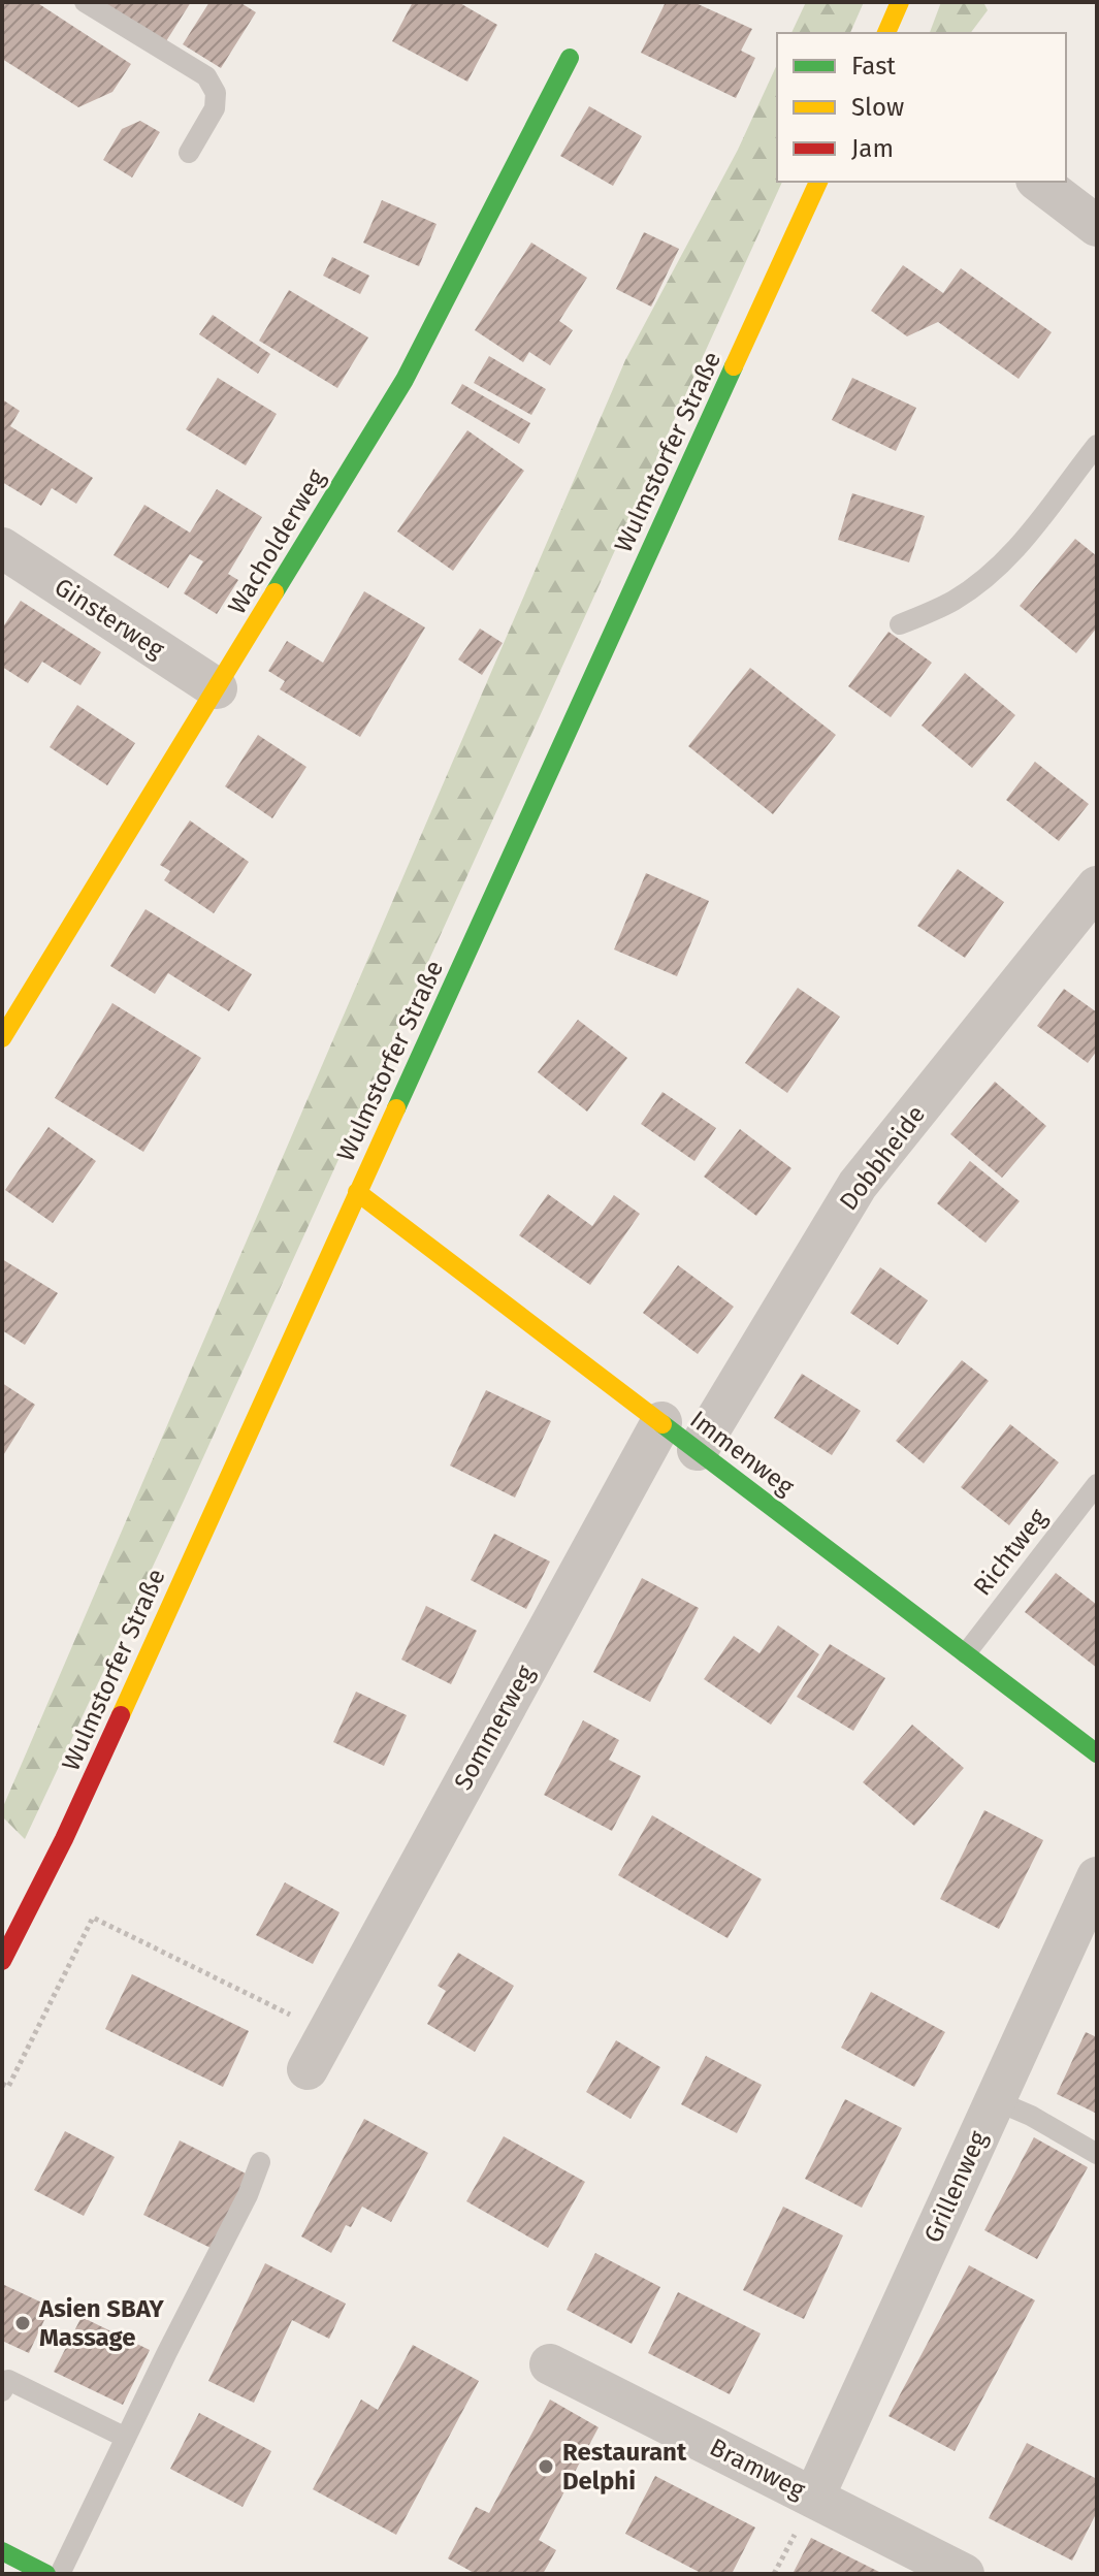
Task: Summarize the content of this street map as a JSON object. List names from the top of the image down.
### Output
{
  "streets": {
    "street": [
      "Wulmstorfer Straße",
      "Wacholderweg",
      "Ginsterweg",
      "Dobbheide",
      "Immenweg",
      "Sommerweg",
      "Grillenweg",
      "Bramweg"
    ],
    "lane": ["Richtweg"]
  },
  "crossings": [
    ["Wulmstorfer Straße", "Immenweg"],
    ["Wacholderweg", "Ginsterweg"],
    ["Dobbheide", "Immenweg"],
    ["Immenweg", "Richtweg"],
    ["Immenweg", "Sommerweg"],
    ["Grillenweg", "Bramweg"]
  ],
  "places": ["Asien SBAY Massage", "Restaurant Delphi"],
  "legend": ["Fast", "Slow", "Jam"]
}
